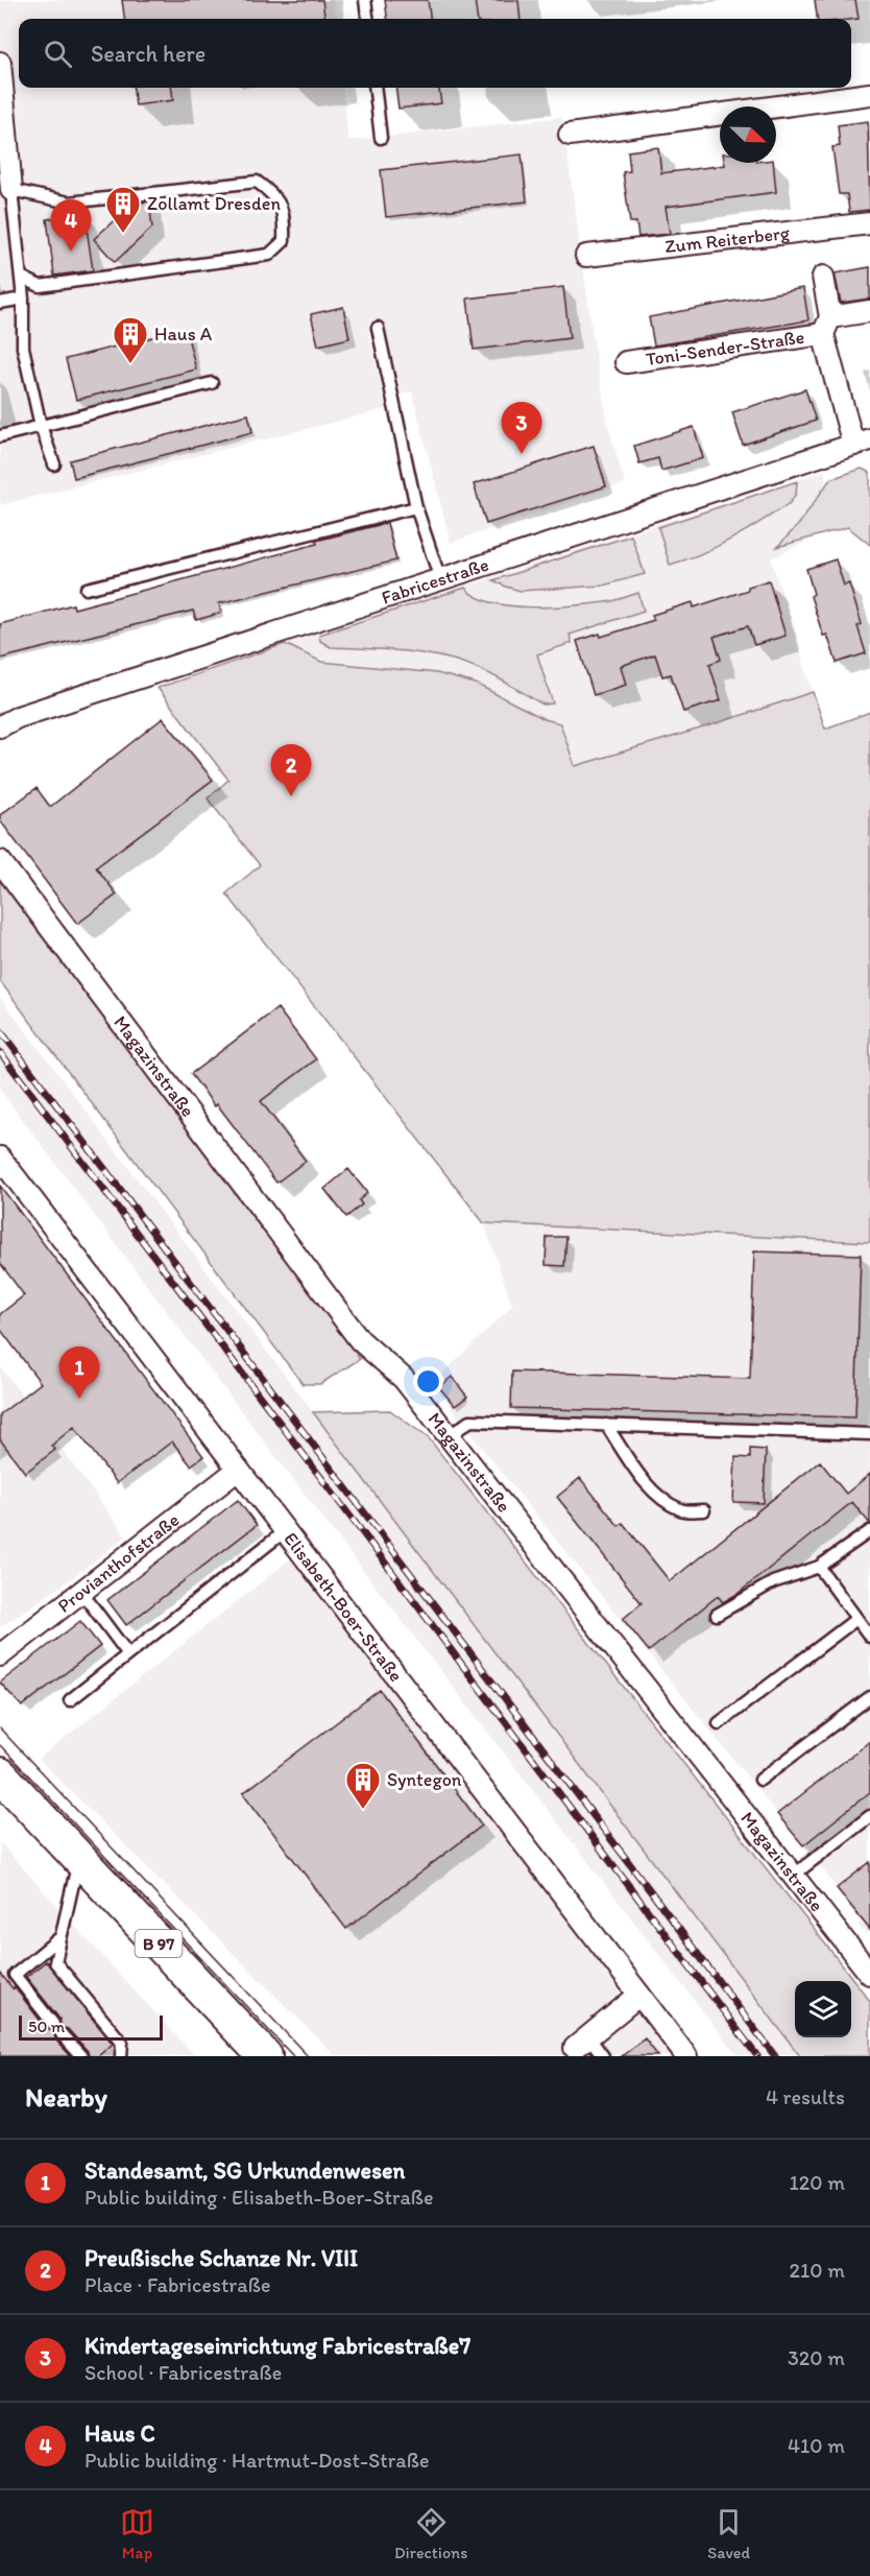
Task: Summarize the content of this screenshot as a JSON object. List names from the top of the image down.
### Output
{
  "streets": {
    "main road": ["B 97"],
    "street": [
      "Zum Reiterberg",
      "Toni-Sender-Straße",
      "Fabricestraße",
      "Magazinstraße",
      "Provianthofstraße",
      "Elisabeth-Boer-Straße"
    ]
  },
  "crossings": [
    ["Toni-Sender-Straße", "Fabricestraße"],
    ["Provianthofstraße", "Elisabeth-Boer-Straße"]
  ],
  "places": {
    "building": ["Zollamt Dresden", "Haus A", "Syntegon"]
  },
  "scale_bar": "50 m",
  "north": "bottom right",
  "page": {
    "search": "Search here",
    "pins": [
      "4",
      "3",
      "2",
      "1"
    ],
    "scale": "50 m",
    "heading": ["Nearby", "4 results"],
    "list": [
      {
        "mark": "1",
        "name": "Standesamt, SG Urkundenwesen",
        "note": "Public building · Elisabeth-Boer-Straße",
        "value": "120 m"
      },
      {
        "mark": "2",
        "name": "Preußische Schanze Nr. VIII",
        "note": "Place · Fabricestraße",
        "value": "210 m"
      },
      {
        "mark": "3",
        "name": "Kindertageseinrichtung Fabricestraße7",
        "note": "School · Fabricestraße",
        "value": "320 m"
      },
      {
        "mark": "4",
        "name": "Haus C",
        "note": "Public building · Hartmut-Dost-Straße",
        "value": "410 m"
      }
    ],
    "nav": ["Map", "Directions", "Saved"]
  }
}
